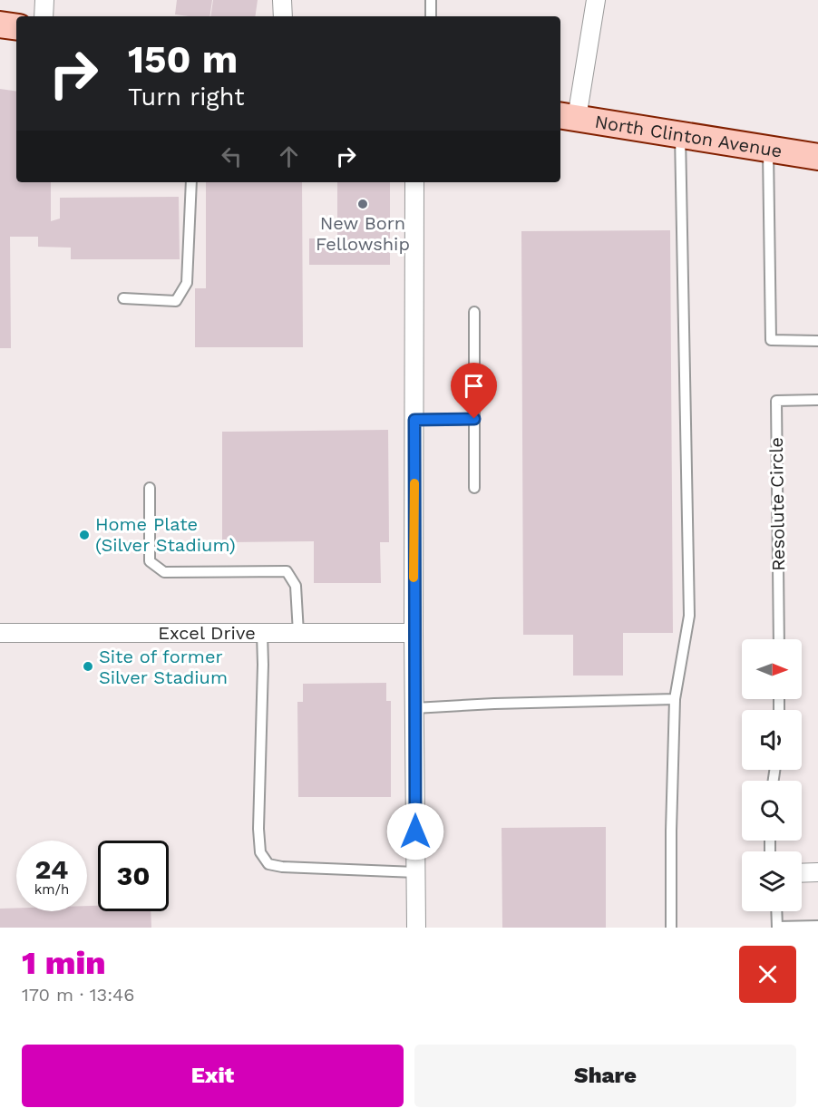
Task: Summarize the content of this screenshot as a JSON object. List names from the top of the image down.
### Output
{
  "streets": {
    "street": ["North Clinton Avenue", "Excel Drive"],
    "lane": ["Resolute Circle"]
  },
  "places": ["New Born Fellowship", "Home Plate (Silver Stadium)", "Site of former Silver Stadium"],
  "north": "right",
  "page": {
    "turn": ["150 m", "Turn right"],
    "speed": "24 km/h",
    "limit": "30",
    "heading": ["1 min", "170 m · 13:46"],
    "buttons": ["Exit", "Share"]
  }
}
